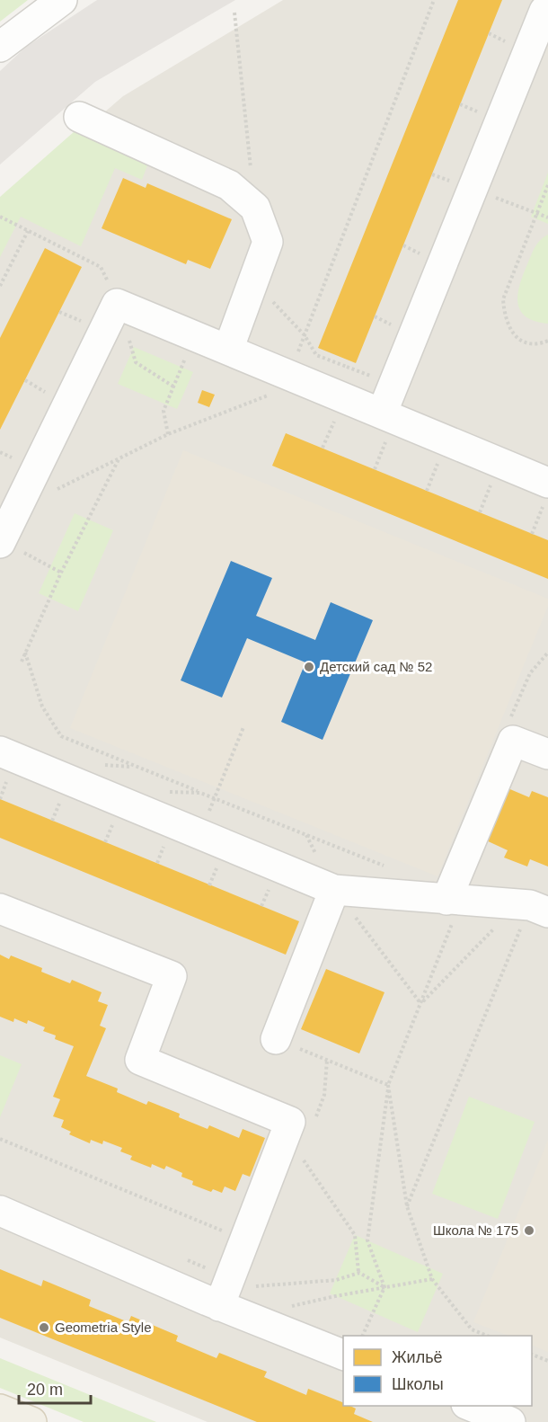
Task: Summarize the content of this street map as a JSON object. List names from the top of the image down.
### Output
{
  "places": ["Детский сад № 52", "Школа № 175", "Geometria Style"],
  "legend": ["Жильё", "Школы"],
  "scale_bar": "20 m"
}
